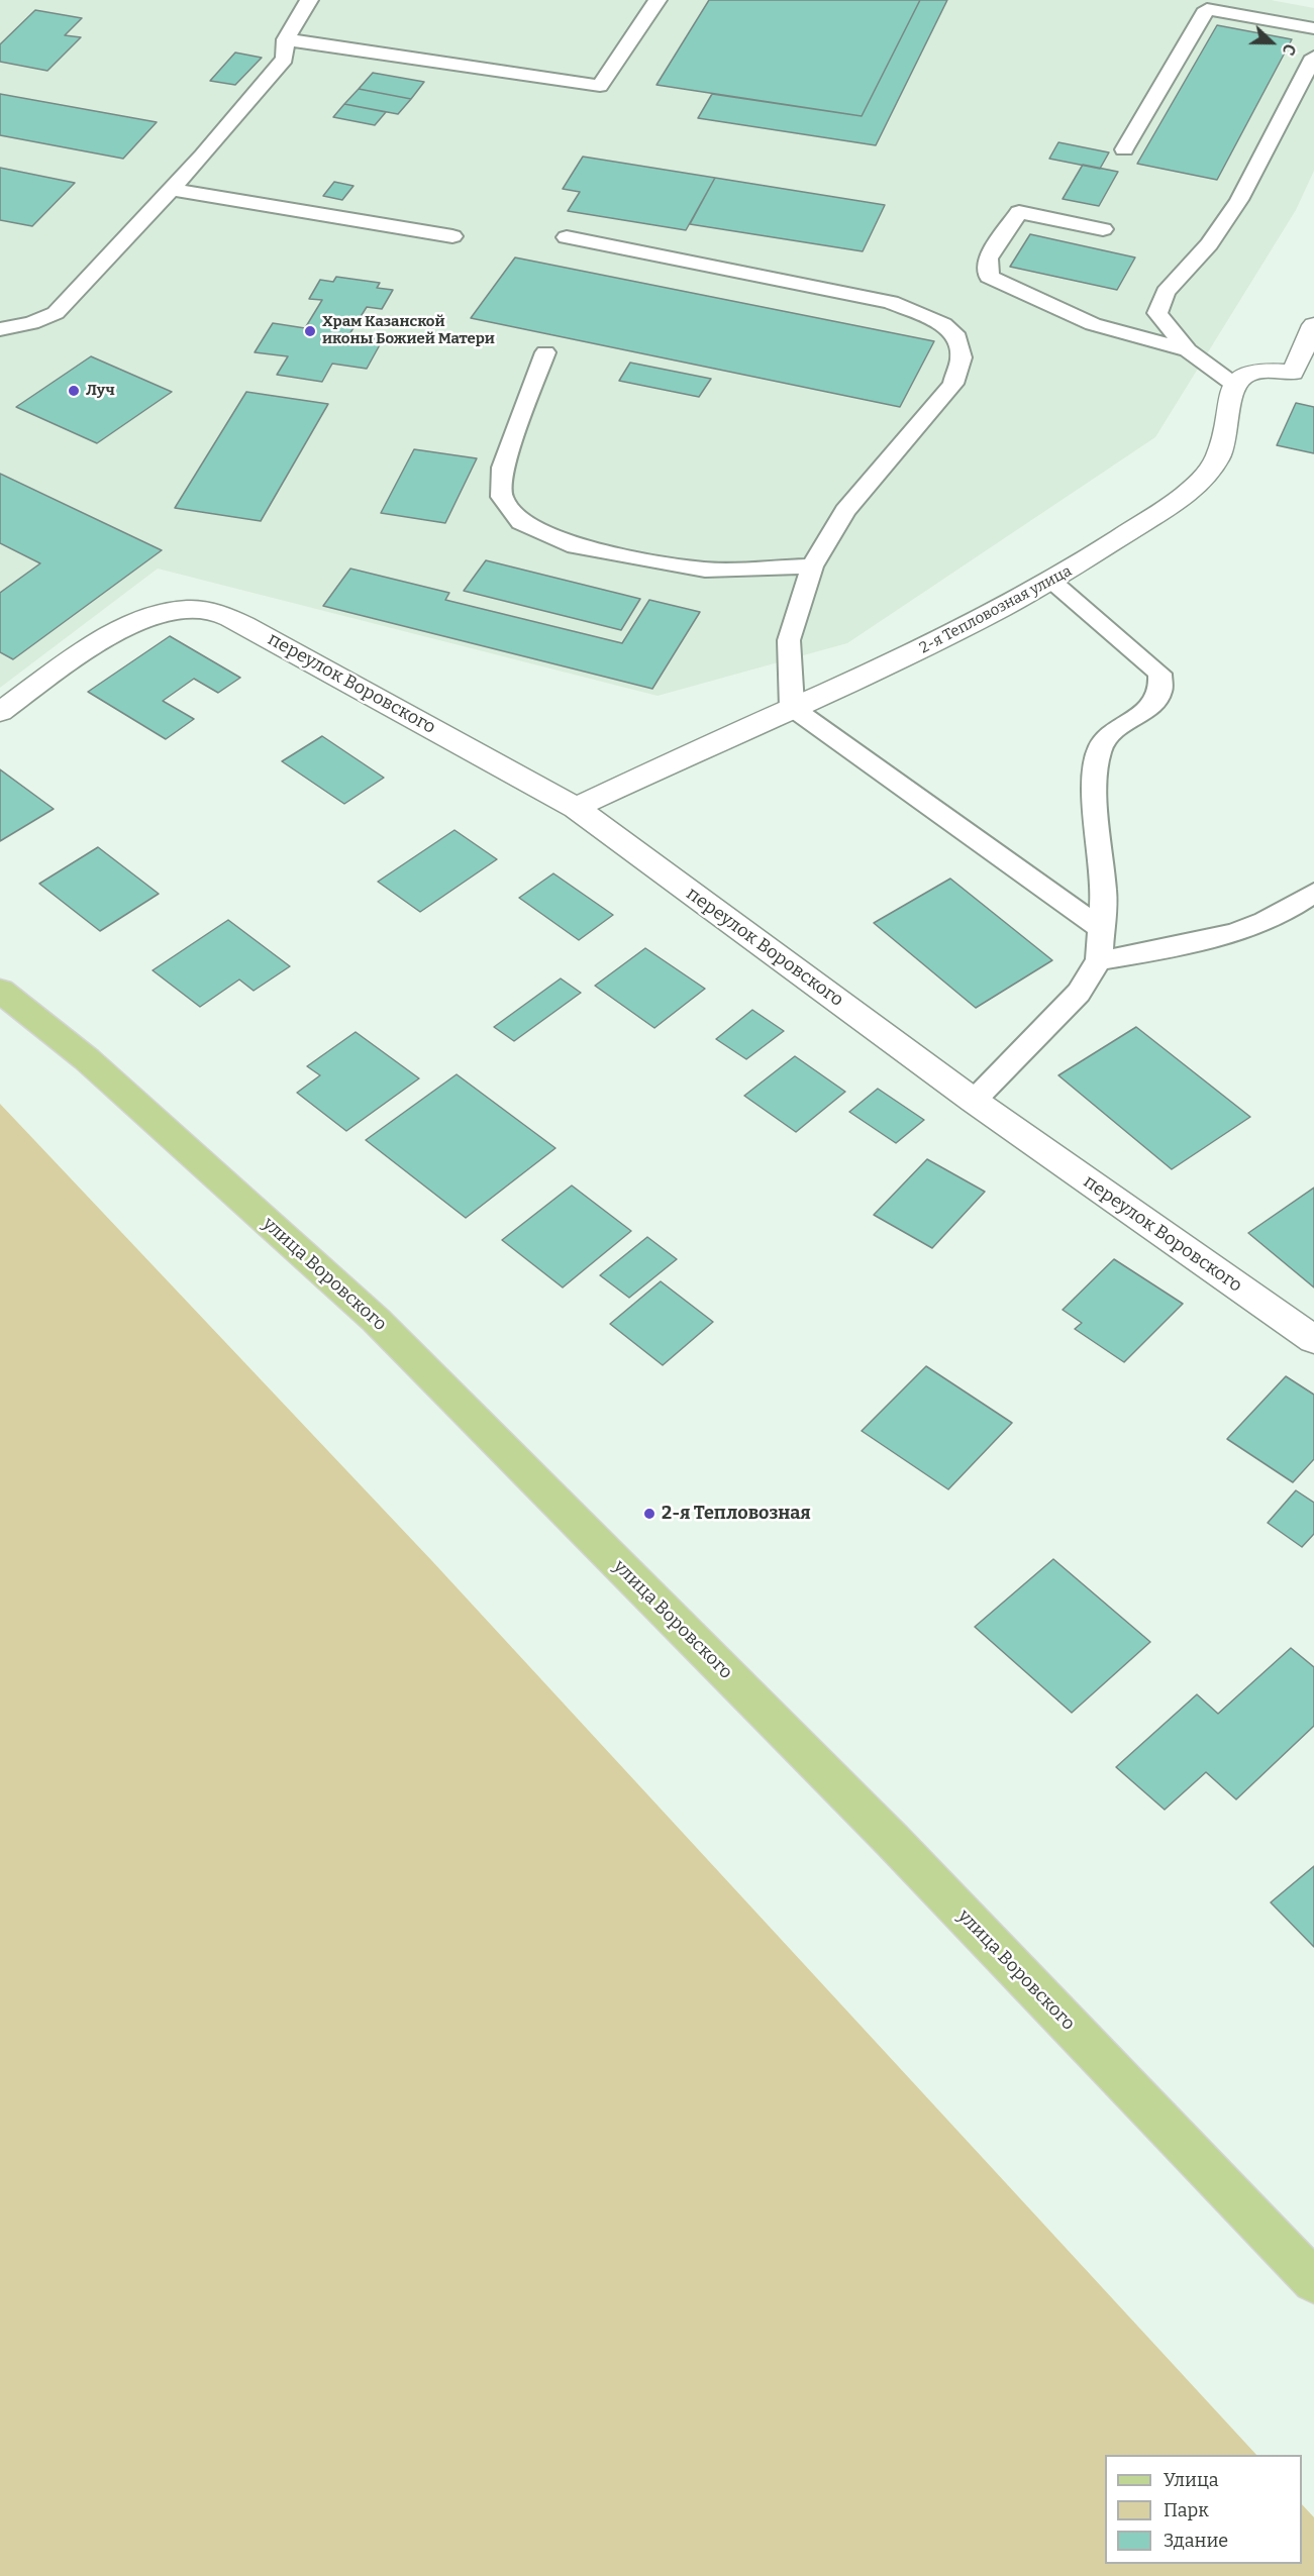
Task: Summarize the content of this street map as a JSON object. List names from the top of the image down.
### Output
{
  "streets": {
    "main road": ["улица Воровского"],
    "street": ["2-я Тепловозная улица", "переулок Воровского"]
  },
  "crossings": [
    ["2-я Тепловозная улица", "переулок Воровского"]
  ],
  "places": ["Храм Казанской иконы Божией Матери", "Луч", "2-я Тепловозная"],
  "legend": ["Улица", "Парк", "Здание"],
  "north": "right"
}
